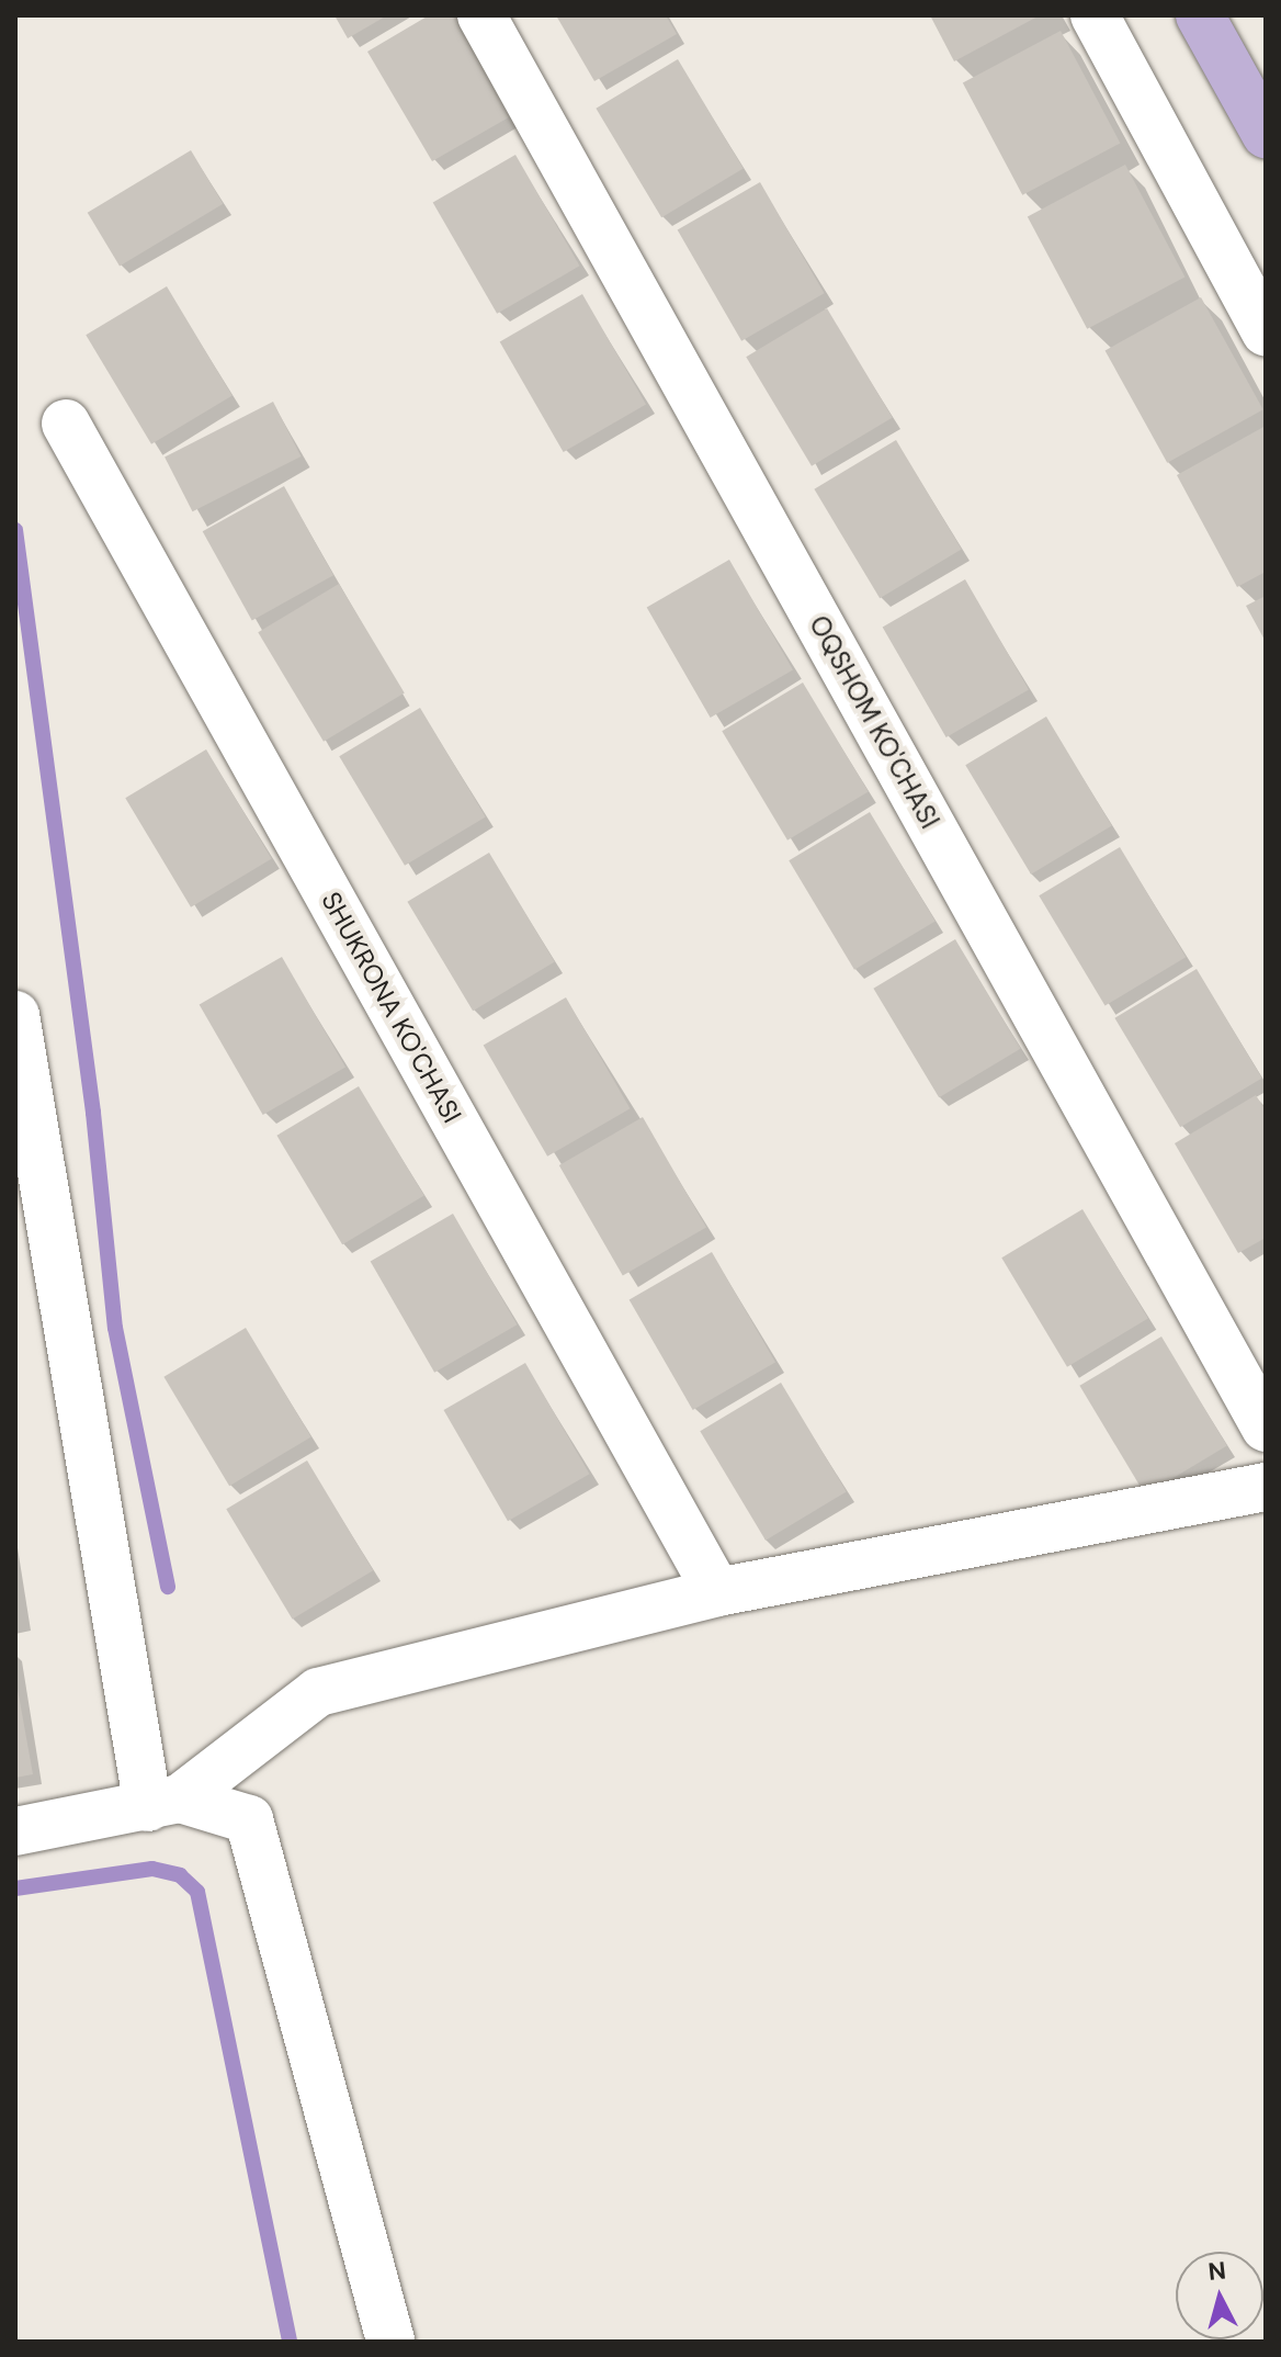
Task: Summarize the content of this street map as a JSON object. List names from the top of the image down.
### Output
{
  "streets": {
    "street": ["OQSHOM KO'CHASI", "SHUKRONA KO'CHASI"]
  },
  "north": "top"
}
